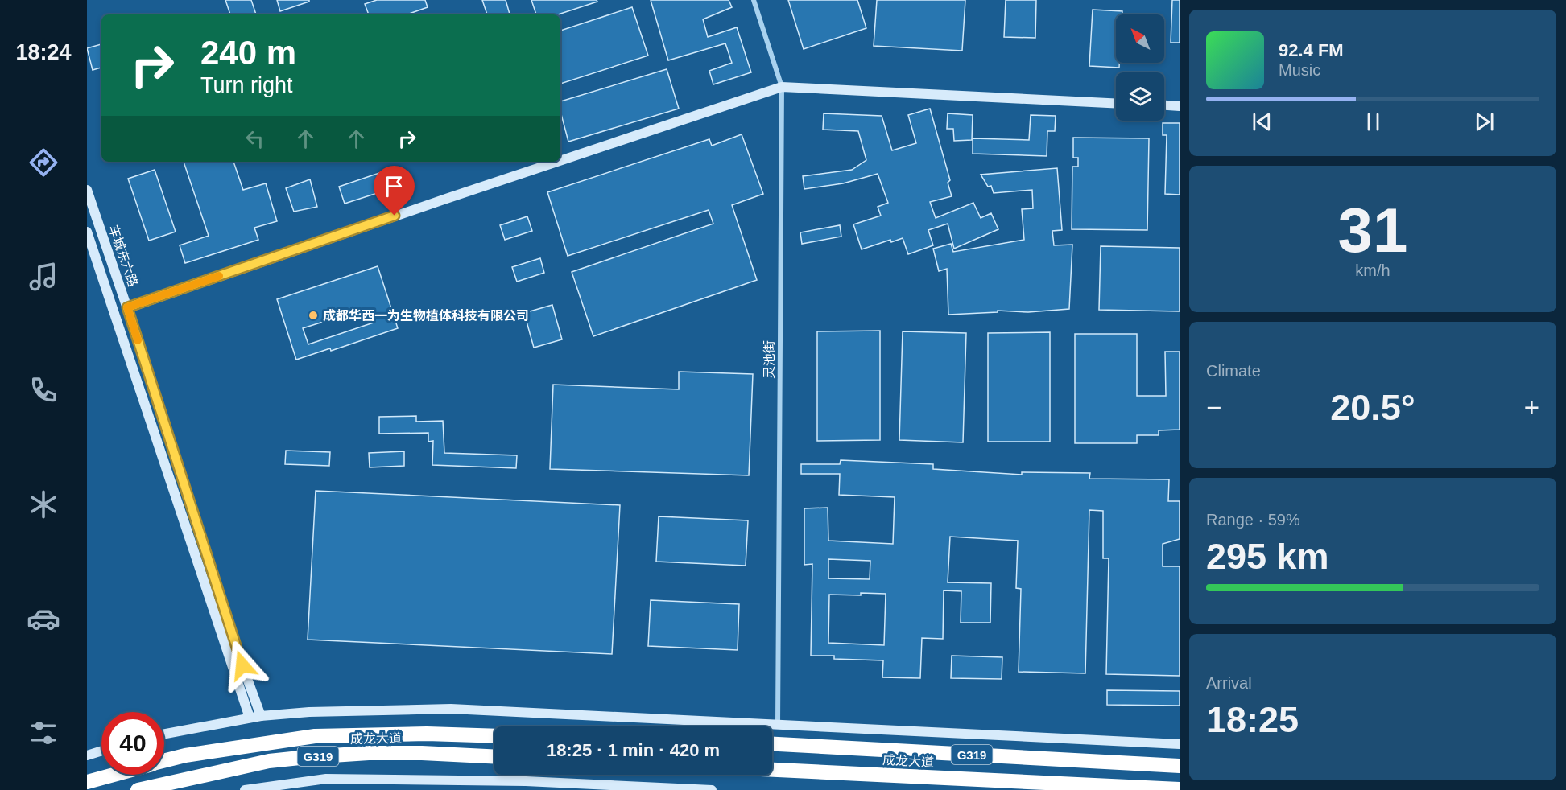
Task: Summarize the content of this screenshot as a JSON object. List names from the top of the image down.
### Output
{
  "streets": {
    "highway": ["成龙大道", "G319"],
    "street": ["车城东六路", "灵池街"]
  },
  "places": ["成都华西一为生物植体科技有限公司"],
  "north": "top left",
  "page": {
    "tabs": "18:24",
    "turn": ["240 m", "Turn right"],
    "song": ["92.4 FM", "Music"],
    "tile": [
      ["31", "km/h"],
      "Climate",
      ["Range · 59%", "295 km"],
      ["Arrival", "18:25"]
    ],
    "heat": ["−", "20.5°", "+"],
    "limit": "40",
    "trip": "18:25 · 1 min · 420 m"
  }
}
